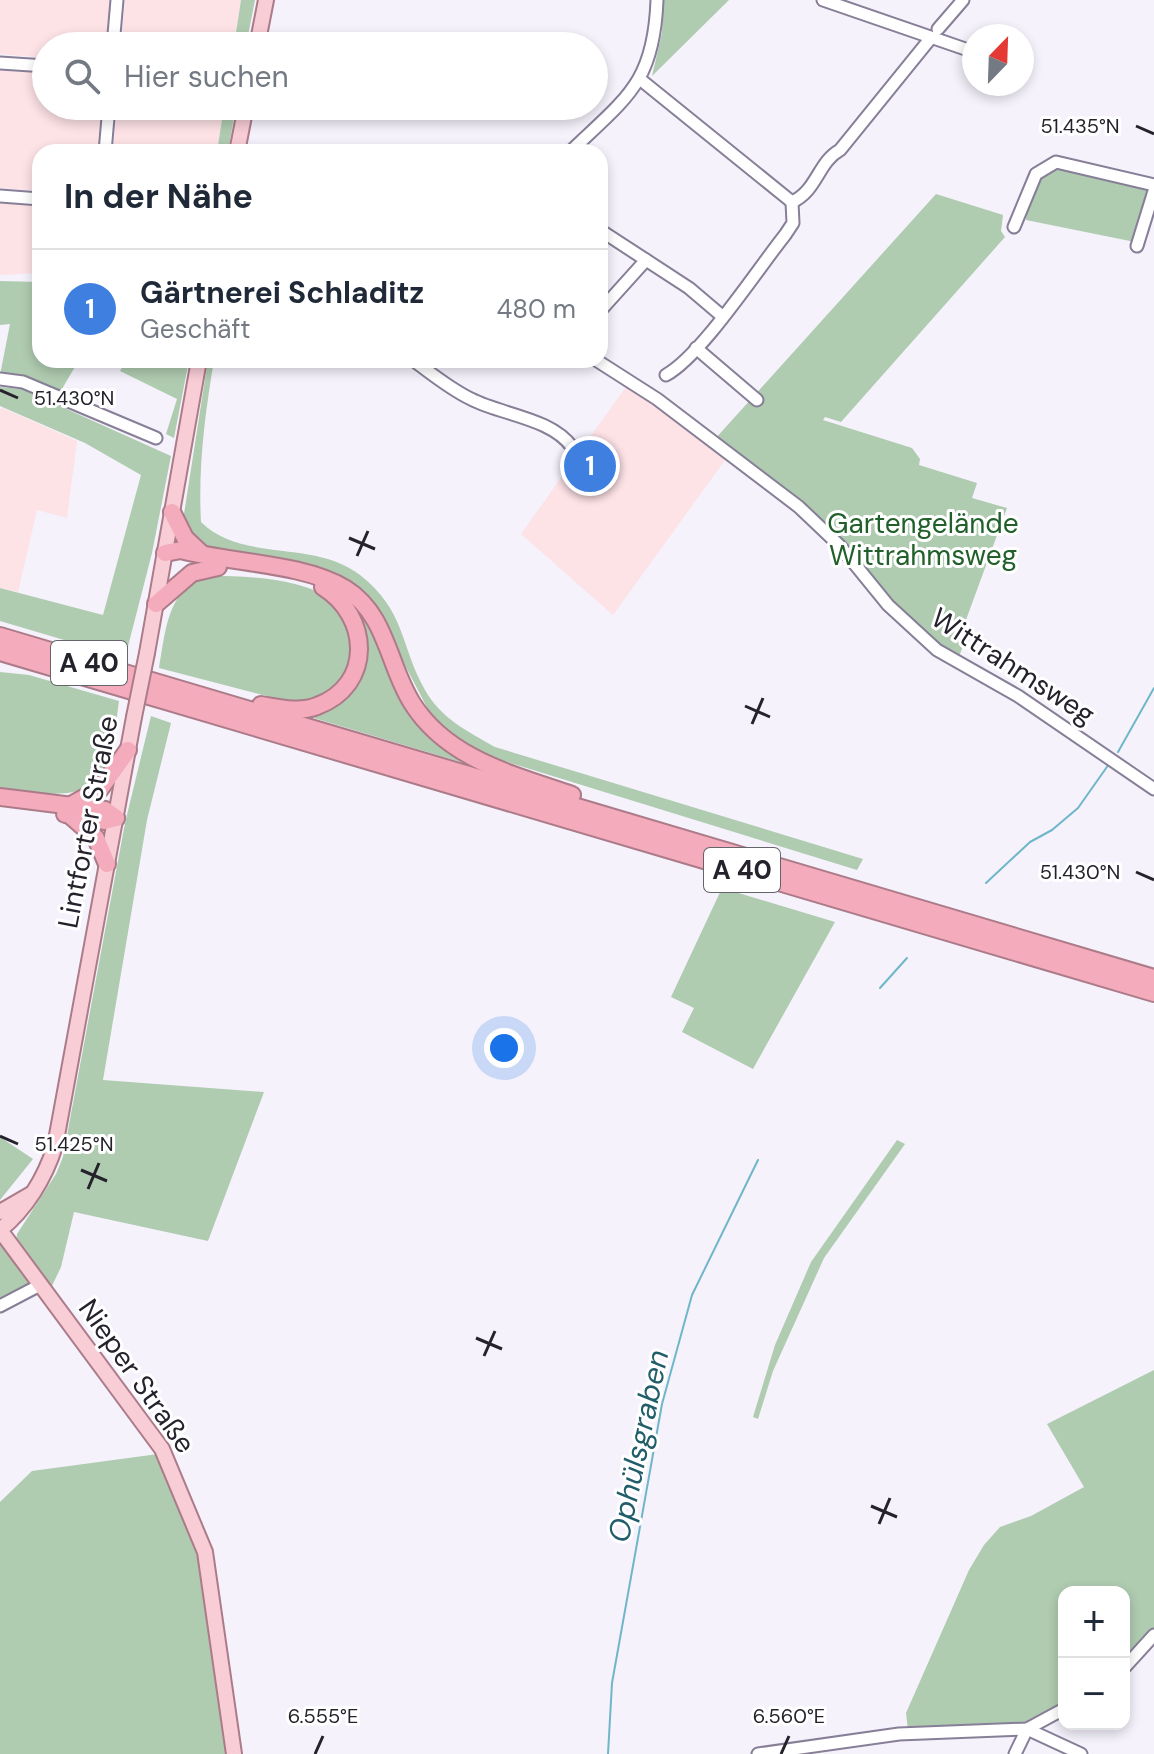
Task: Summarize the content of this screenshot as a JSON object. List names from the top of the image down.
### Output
{
  "streets": {
    "highway": ["A 40"],
    "main road": ["Lintforter Straße", "Nieper Straße"],
    "street": ["Wittrahmsweg"]
  },
  "crossings": [
    ["Lintforter Straße", "Nieper Straße"]
  ],
  "water": ["Ophülsgraben"],
  "parks": ["Gartengelände Wittrahmsweg"],
  "north": "top right",
  "page": {
    "search": "Hier suchen",
    "heading": "In der Nähe",
    "list": [
      {
        "mark": "1",
        "name": "Gärtnerei Schladitz",
        "note": "Geschäft",
        "value": "480 m"
      }
    ],
    "pins": "1",
    "map_buttons": ["+", "−"]
  },
  "coordinates": [
    "51.435°N",
    "51.430°N",
    "51.425°N",
    "6.555°E",
    "6.560°E"
  ]
}
